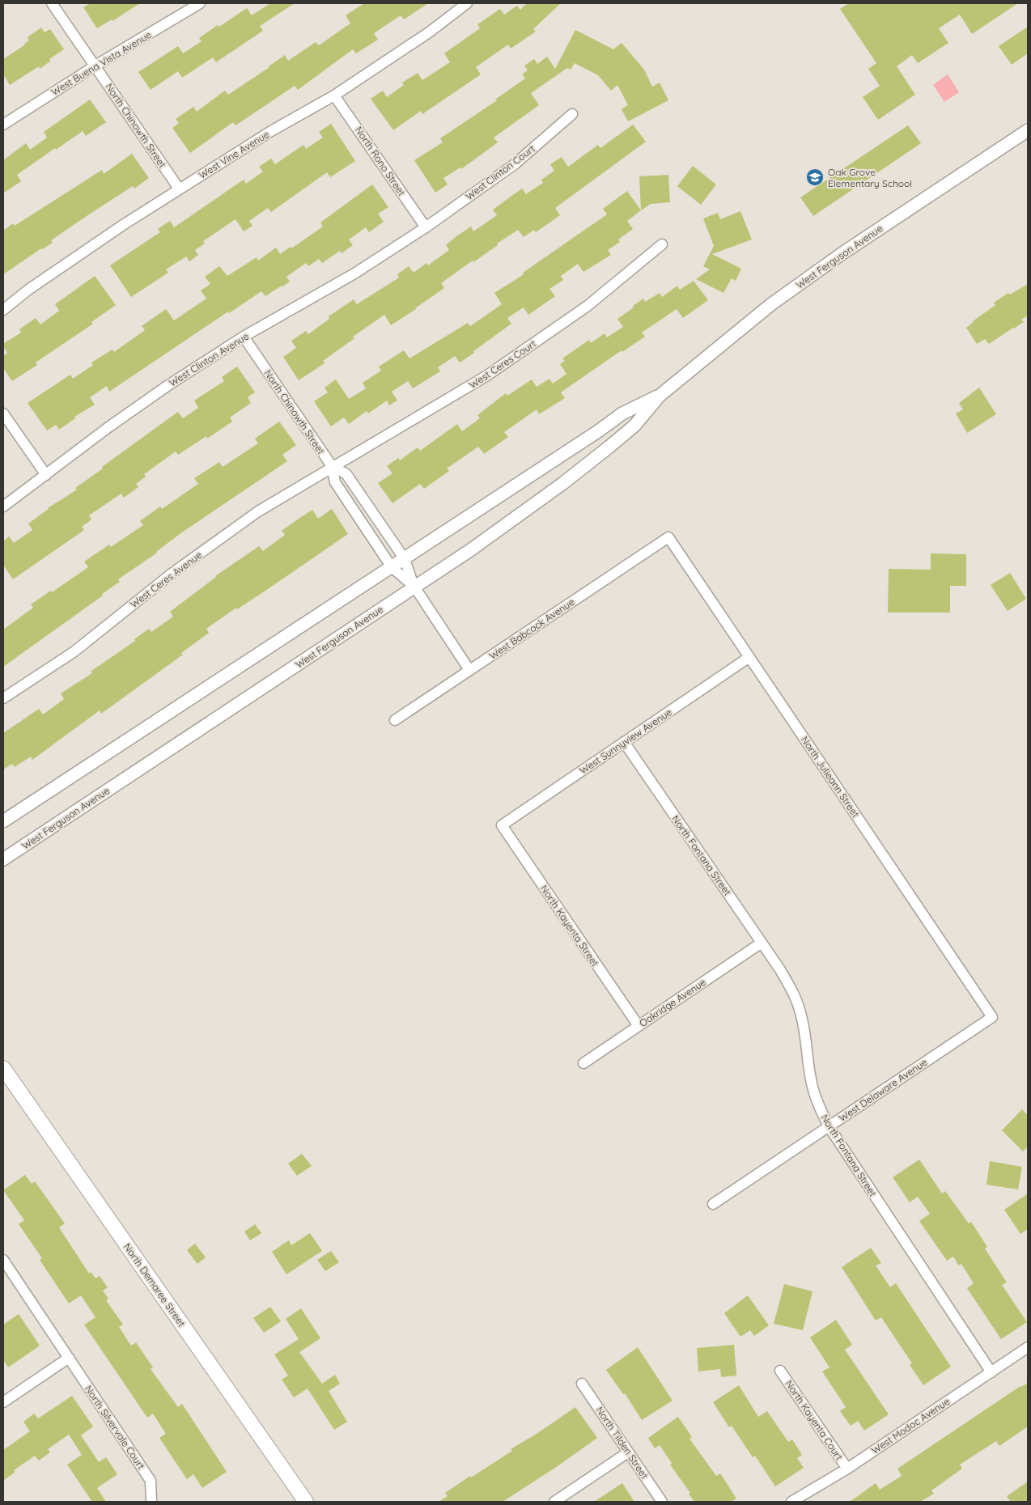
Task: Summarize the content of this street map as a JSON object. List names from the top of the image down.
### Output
{
  "streets": {
    "main road": ["North Demaree Street"],
    "street": [
      "West Buena Vista Avenue",
      "North Chinowth Street",
      "West Vine Avenue",
      "North Rono Street",
      "West Clinton Court",
      "West Ferguson Avenue",
      "West Clinton Avenue",
      "West Ceres Court",
      "West Ceres Avenue",
      "West Babcock Avenue",
      "West Sunnyview Avenue",
      "North Julieann Street",
      "North Fontana Street",
      "North Kayenta Street",
      "Oakridge Avenue",
      "West Delaware Avenue",
      "North Kayenta Court",
      "West Modoc Avenue",
      "North Silvervale Court",
      "North Tilden Street"
    ]
  },
  "crossings": [
    ["West Buena Vista Avenue", "North Chinowth Street"],
    ["North Chinowth Street", "West Vine Avenue"],
    ["North Chinowth Street", "West Ferguson Avenue"],
    ["North Chinowth Street", "West Clinton Avenue"],
    ["North Chinowth Street", "West Ceres Court"],
    ["North Chinowth Street", "West Ceres Avenue"],
    ["North Chinowth Street", "West Babcock Avenue"],
    ["West Vine Avenue", "North Rono Street"],
    ["North Rono Street", "West Clinton Court"],
    ["North Rono Street", "West Clinton Avenue"],
    ["West Clinton Court", "West Clinton Avenue"],
    ["West Ceres Court", "West Ceres Avenue"],
    ["West Babcock Avenue", "North Julieann Street"],
    ["West Sunnyview Avenue", "North Julieann Street"],
    ["West Sunnyview Avenue", "North Fontana Street"],
    ["West Sunnyview Avenue", "North Kayenta Street"],
    ["North Julieann Street", "West Delaware Avenue"],
    ["North Fontana Street", "Oakridge Avenue"],
    ["North Fontana Street", "West Delaware Avenue"],
    ["North Fontana Street", "West Modoc Avenue"],
    ["North Kayenta Street", "Oakridge Avenue"],
    ["North Kayenta Court", "West Modoc Avenue"]
  ],
  "places": {
    "school or university": ["Oak Grove Elementary School"]
  }
}
